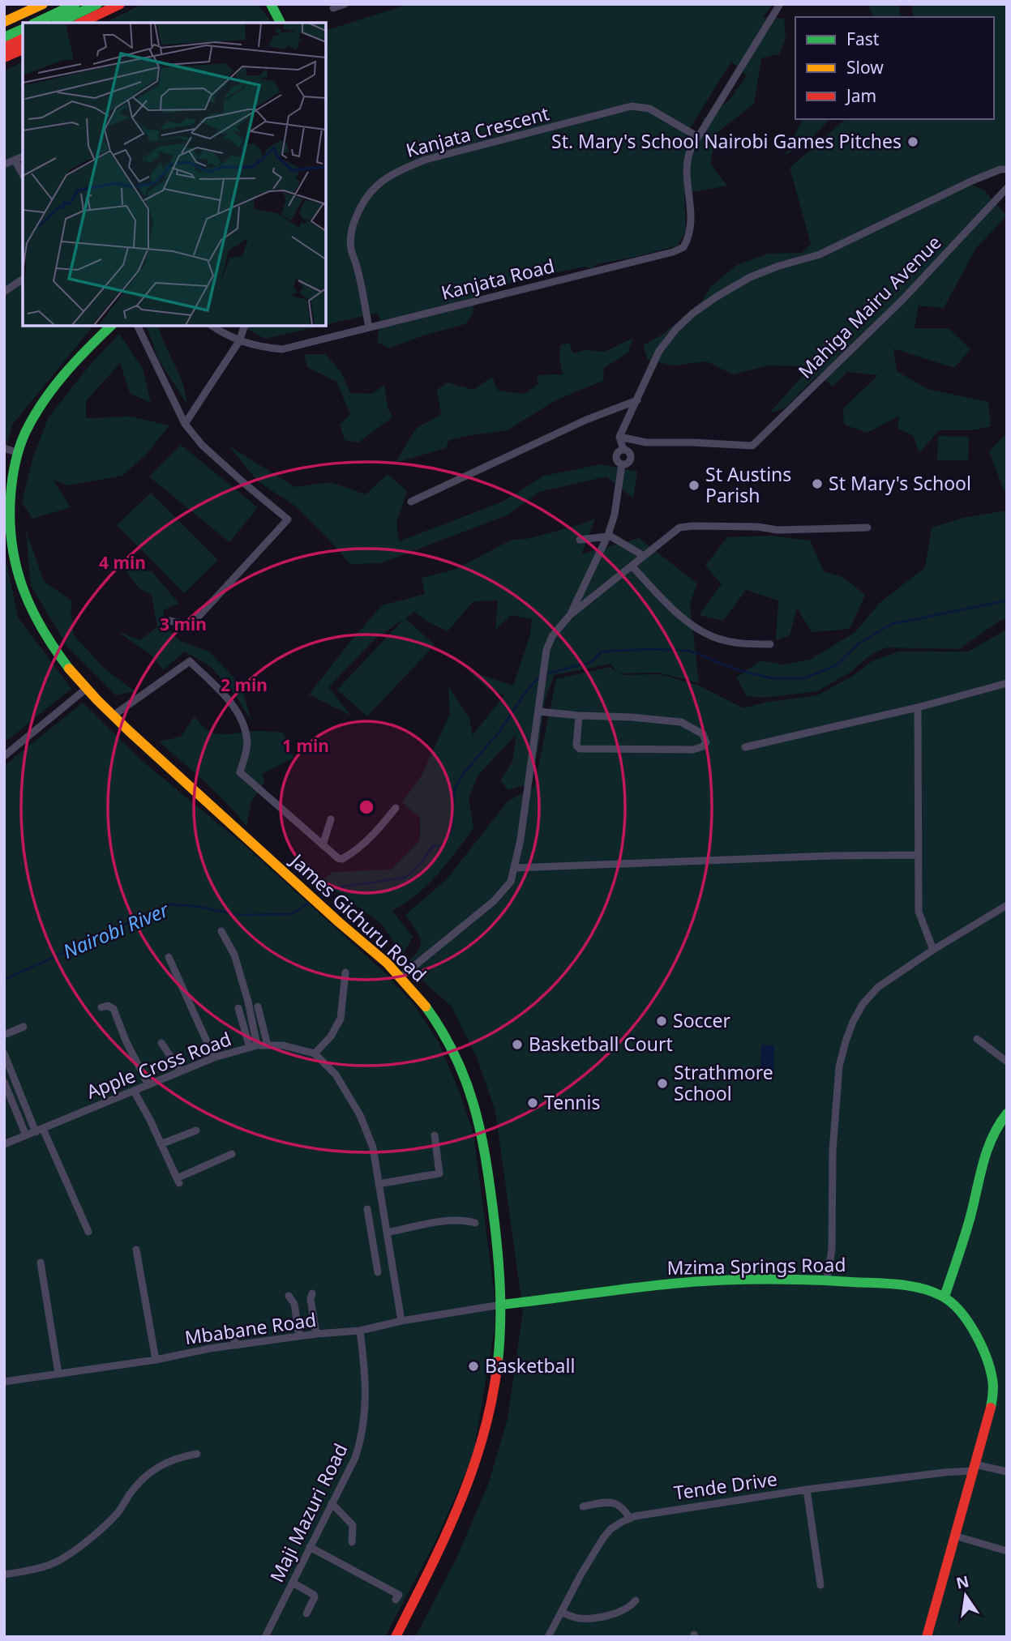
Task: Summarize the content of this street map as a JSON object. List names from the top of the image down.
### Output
{
  "streets": {
    "main road": ["James Gichuru Road", "Mzima Springs Road"],
    "street": [
      "Kanjata Crescent",
      "Kanjata Road",
      "Mahiga Mairu Avenue",
      "Apple Cross Road",
      "Mbabane Road",
      "Tende Drive",
      "Maji Mazuri Road"
    ]
  },
  "crossings": [
    ["Kanjata Crescent", "Kanjata Road"],
    ["James Gichuru Road", "Mzima Springs Road"],
    ["James Gichuru Road", "Mbabane Road"],
    ["Mzima Springs Road", "Mbabane Road"],
    ["Mbabane Road", "Maji Mazuri Road"]
  ],
  "water": ["Nairobi River"],
  "places": [
    "St. Mary's School Nairobi Games Pitches",
    "St Mary's School",
    "St Austins Parish",
    "Soccer",
    "Basketball Court",
    "Strathmore School",
    "Tennis",
    "Basketball"
  ],
  "legend": ["Fast", "Slow", "Jam"],
  "north": "top",
  "rings": [
    "4 min",
    "3 min",
    "2 min",
    "1 min"
  ]
}
